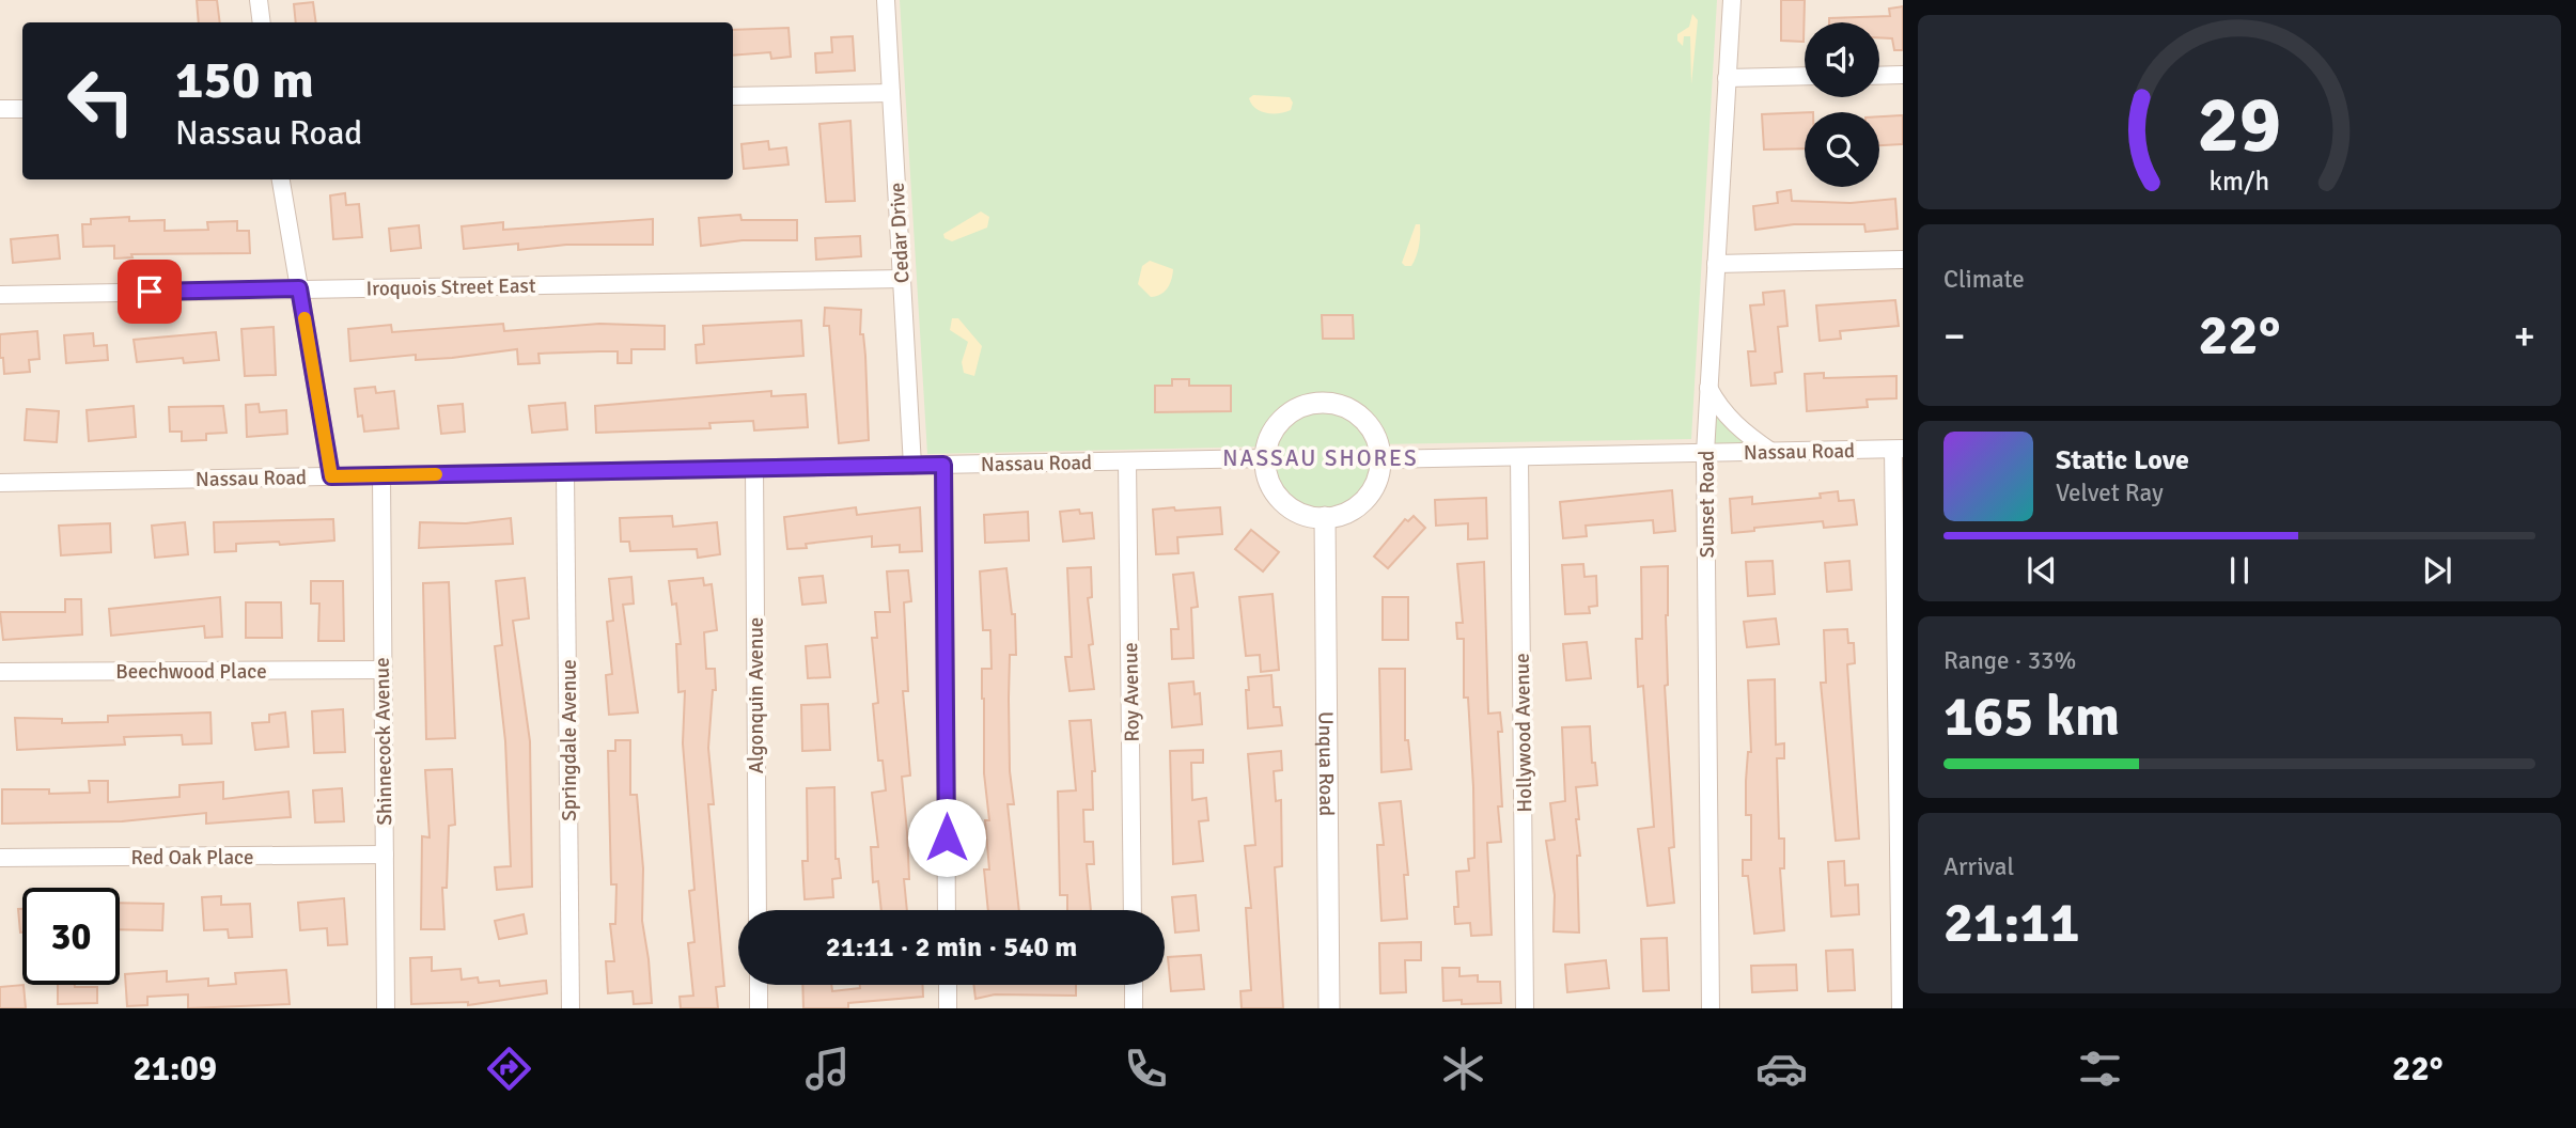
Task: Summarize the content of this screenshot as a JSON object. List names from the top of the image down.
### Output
{
  "streets": {
    "street": [
      "Cedar Drive",
      "Iroquois Street East",
      "Nassau Road",
      "Sunset Road",
      "Beechwood Place",
      "Roy Avenue",
      "Algonquin Avenue",
      "Hollywood Avenue",
      "Springdale Avenue",
      "Shinnecock Avenue",
      "Unqua Road",
      "Red Oak Place"
    ]
  },
  "crossings": [
    ["Cedar Drive", "Iroquois Street East"],
    ["Cedar Drive", "Nassau Road"],
    ["Nassau Road", "Sunset Road"],
    ["Nassau Road", "Roy Avenue"],
    ["Nassau Road", "Algonquin Avenue"],
    ["Nassau Road", "Hollywood Avenue"],
    ["Nassau Road", "Springdale Avenue"],
    ["Nassau Road", "Shinnecock Avenue"],
    ["Nassau Road", "Unqua Road"],
    ["Beechwood Place", "Shinnecock Avenue"],
    ["Shinnecock Avenue", "Red Oak Place"]
  ],
  "districts": ["NASSAU SHORES"],
  "page": {
    "turn": ["150 m", "Nassau Road"],
    "tile": [
      "Climate",
      ["Range · 33%", "165 km"],
      ["Arrival", "21:11"]
    ],
    "heat": ["−", "22°", "+"],
    "song": ["Static Love", "Velvet Ray"],
    "limit": "30",
    "trip": "21:11 · 2 min · 540 m",
    "tabs": ["21:09", "22°"],
    "gauge": ["29", "km/h"]
  }
}
